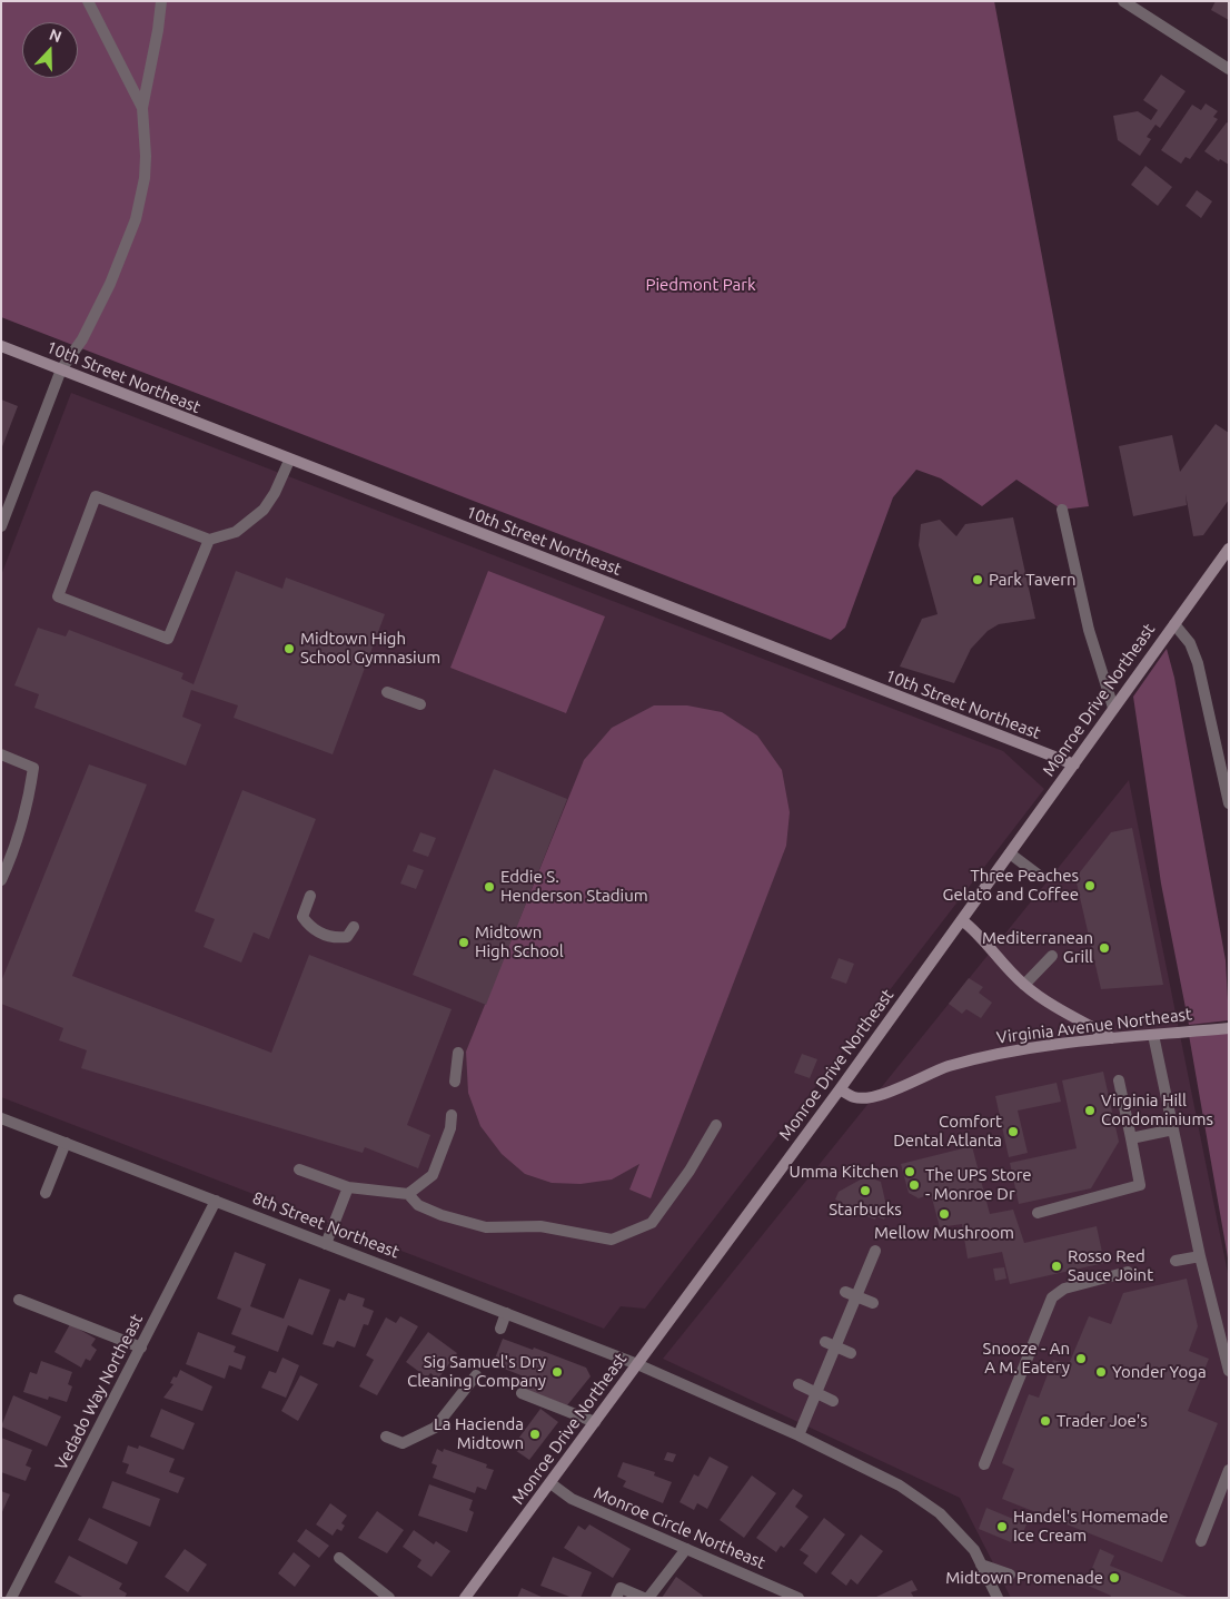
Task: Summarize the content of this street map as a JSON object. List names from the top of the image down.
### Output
{
  "streets": {
    "main road": ["10th Street Northeast", "Monroe Drive Northeast", "Virginia Avenue Northeast"],
    "street": ["8th Street Northeast", "Vedado Way Northeast", "Monroe Circle Northeast"]
  },
  "crossings": [
    ["10th Street Northeast", "Monroe Drive Northeast"],
    ["Monroe Drive Northeast", "Virginia Avenue Northeast"],
    ["Monroe Drive Northeast", "8th Street Northeast"],
    ["Monroe Drive Northeast", "Monroe Circle Northeast"],
    ["8th Street Northeast", "Vedado Way Northeast"]
  ],
  "parks": ["Piedmont Park"],
  "places": [
    "Park Tavern",
    "Midtown High School Gymnasium",
    "Three Peaches Gelato and Coffee",
    "Eddie S. Henderson Stadium",
    "Midtown High School",
    "Mediterranean Grill",
    "Virginia Hill Condominiums",
    "Comfort Dental Atlanta",
    "Umma Kitchen",
    "The UPS Store - Monroe Dr",
    "Starbucks",
    "Mellow Mushroom",
    "Rosso Red Sauce Joint",
    "Snooze - An A M. Eatery",
    "Sig Samuel's Dry Cleaning Company",
    "Yonder Yoga",
    "Trader Joe's",
    "La Hacienda Midtown",
    "Handel's Homemade Ice Cream",
    "Midtown Promenade"
  ],
  "north": "top"
}
